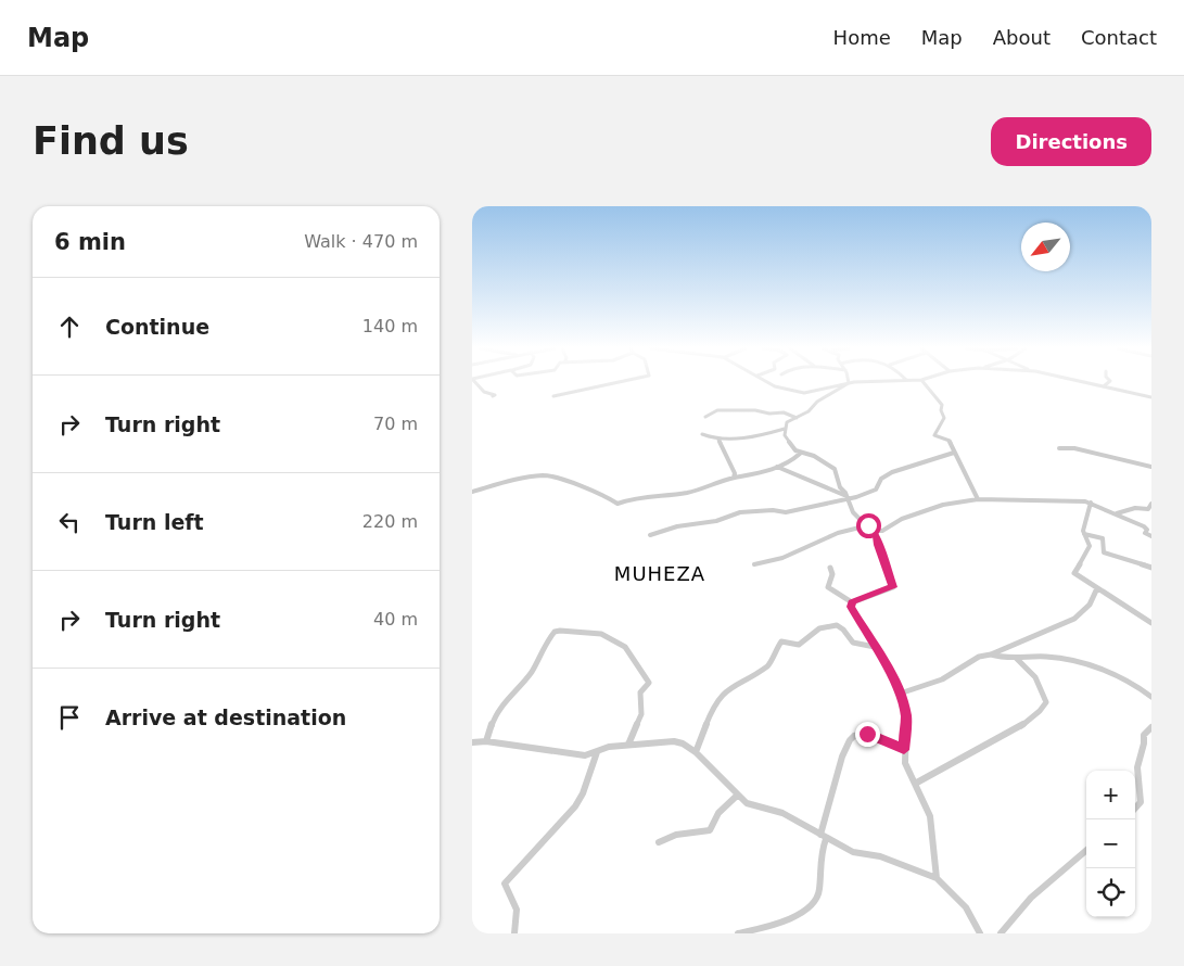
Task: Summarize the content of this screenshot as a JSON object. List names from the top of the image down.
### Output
{
  "districts": ["MUHEZA"],
  "north": "bottom left",
  "page": {
    "header": "Map",
    "nav": [
      "Home",
      "Map",
      "About",
      "Contact"
    ],
    "buttons": "Directions",
    "title": "Find us",
    "heading": ["6 min", "Walk · 470 m"],
    "list": [
      ["Continue", "140 m"],
      ["Turn right", "70 m"],
      ["Turn left", "220 m"],
      ["Turn right", "40 m"],
      "Arrive at destination"
    ],
    "map_buttons": ["+", "−"]
  }
}
